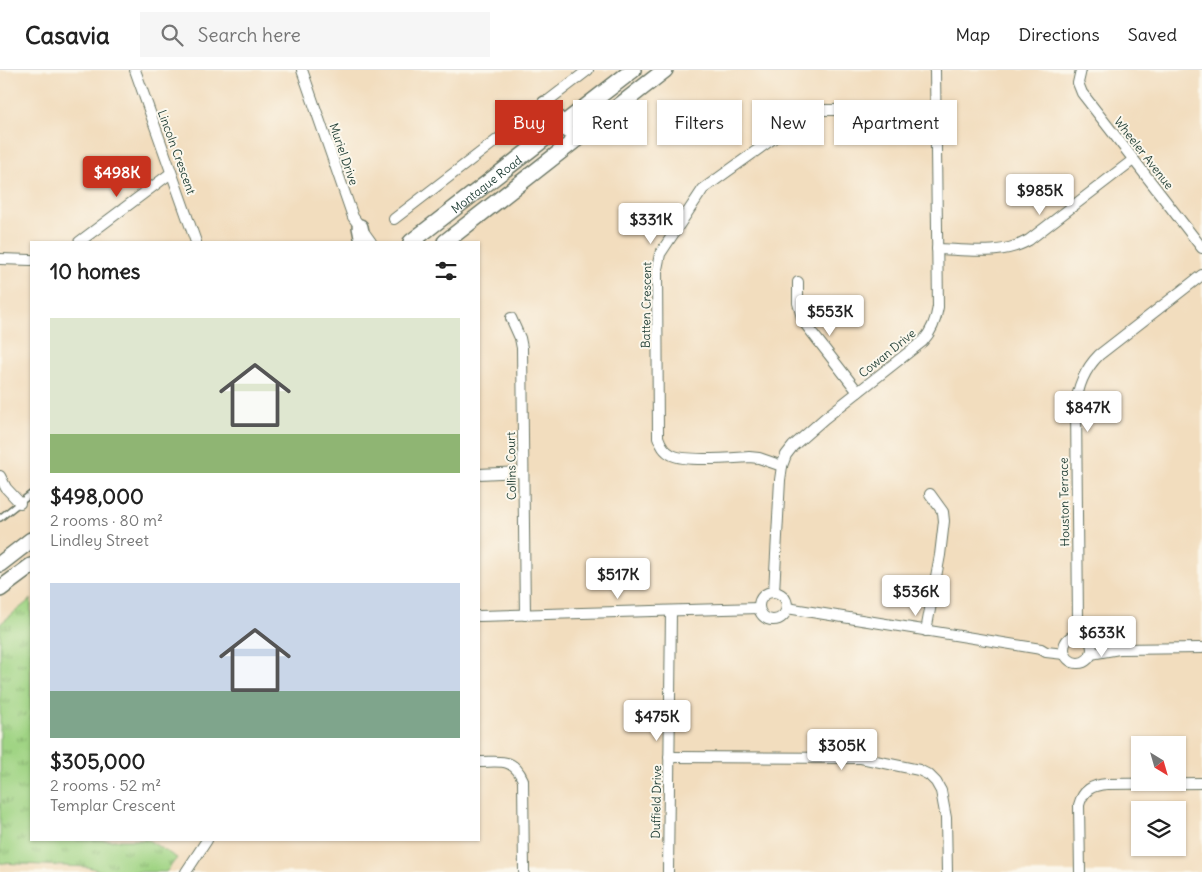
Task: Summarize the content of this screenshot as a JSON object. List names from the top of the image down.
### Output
{
  "streets": {
    "main road": ["Montague Road"],
    "street": [
      "Lincoln Crescent",
      "Wheeler Avenue",
      "Muriel Drive",
      "Batten Crescent",
      "Cowan Drive",
      "Collins Court",
      "Houston Terrace",
      "Duffield Drive"
    ]
  },
  "crossings": [
    ["Batten Crescent", "Cowan Drive"]
  ],
  "north": "bottom right",
  "page": {
    "header": "Casavia",
    "search": "Search here",
    "nav": ["Map", "Directions", "Saved"],
    "chip": [
      "Buy",
      "Rent",
      "Filters",
      "New",
      "Apartment"
    ],
    "price": [
      "$498K",
      "$985K",
      "$331K",
      "$553K",
      "$847K",
      "$517K",
      "$536K",
      "$633K",
      "$475K",
      "$305K"
    ],
    "heading": "10 homes",
    "list": [
      {
        "name": "$498,000",
        "note": "2 rooms · 80 m² · Lindley Street"
      },
      {
        "name": "$305,000",
        "note": "2 rooms · 52 m² · Templar Crescent"
      }
    ]
  }
}
